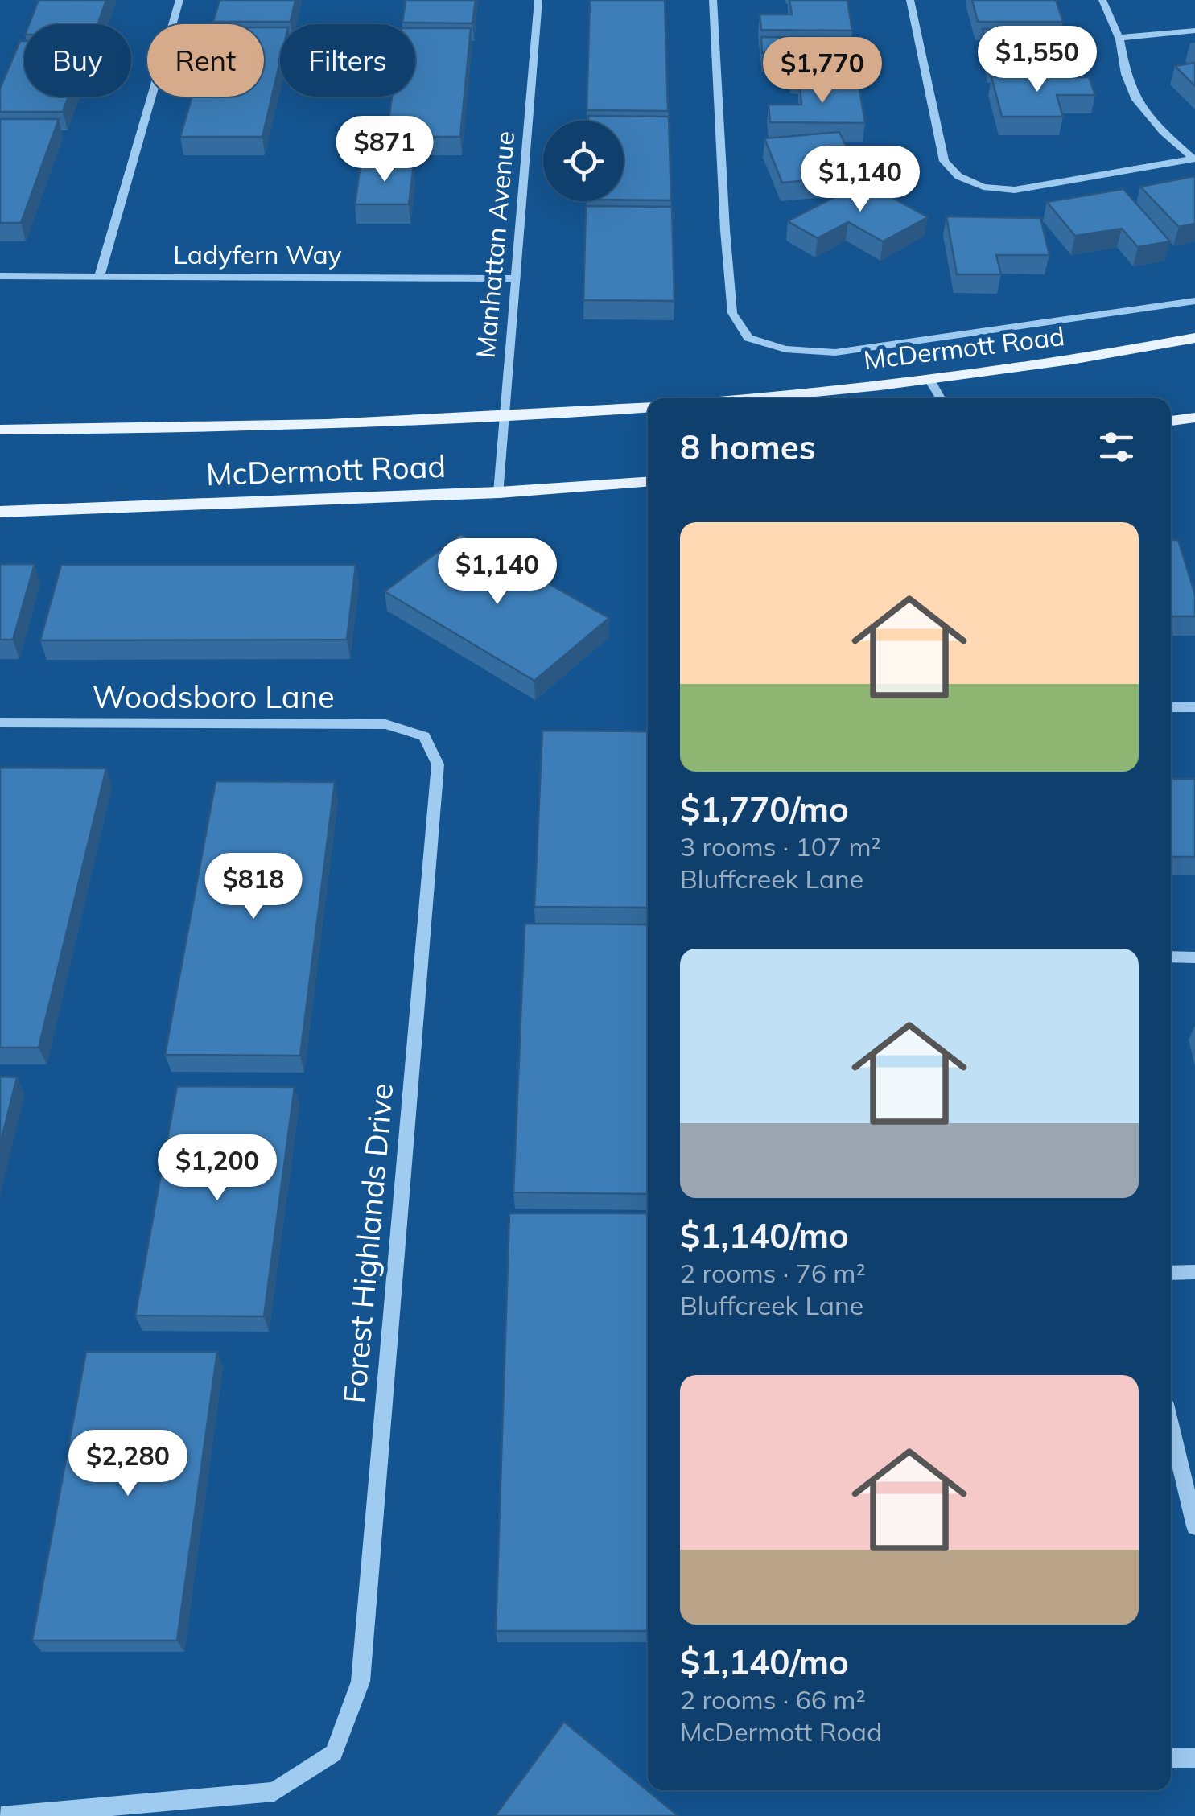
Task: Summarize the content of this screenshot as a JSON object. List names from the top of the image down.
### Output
{
  "streets": {
    "main road": ["McDermott Road"],
    "street": [
      "Manhattan Avenue",
      "Ladyfern Way",
      "Woodsboro Lane",
      "Forest Highlands Drive"
    ]
  },
  "crossings": [
    ["Manhattan Avenue", "Ladyfern Way"],
    ["Manhattan Avenue", "McDermott Road"],
    ["Woodsboro Lane", "Forest Highlands Drive"]
  ],
  "page": {
    "chip": ["Buy", "Rent", "Filters"],
    "price": [
      "$1,550",
      "$1,770",
      "$871",
      "$1,140",
      "$1,140",
      "$818",
      "$1,200",
      "$2,280"
    ],
    "heading": "8 homes",
    "list": [
      {
        "name": "$1,770/mo",
        "note": "3 rooms · 107 m² · Bluffcreek Lane"
      },
      {
        "name": "$1,140/mo",
        "note": "2 rooms · 76 m² · Bluffcreek Lane"
      },
      {
        "name": "$1,140/mo",
        "note": "2 rooms · 66 m² · McDermott Road"
      }
    ]
  }
}
